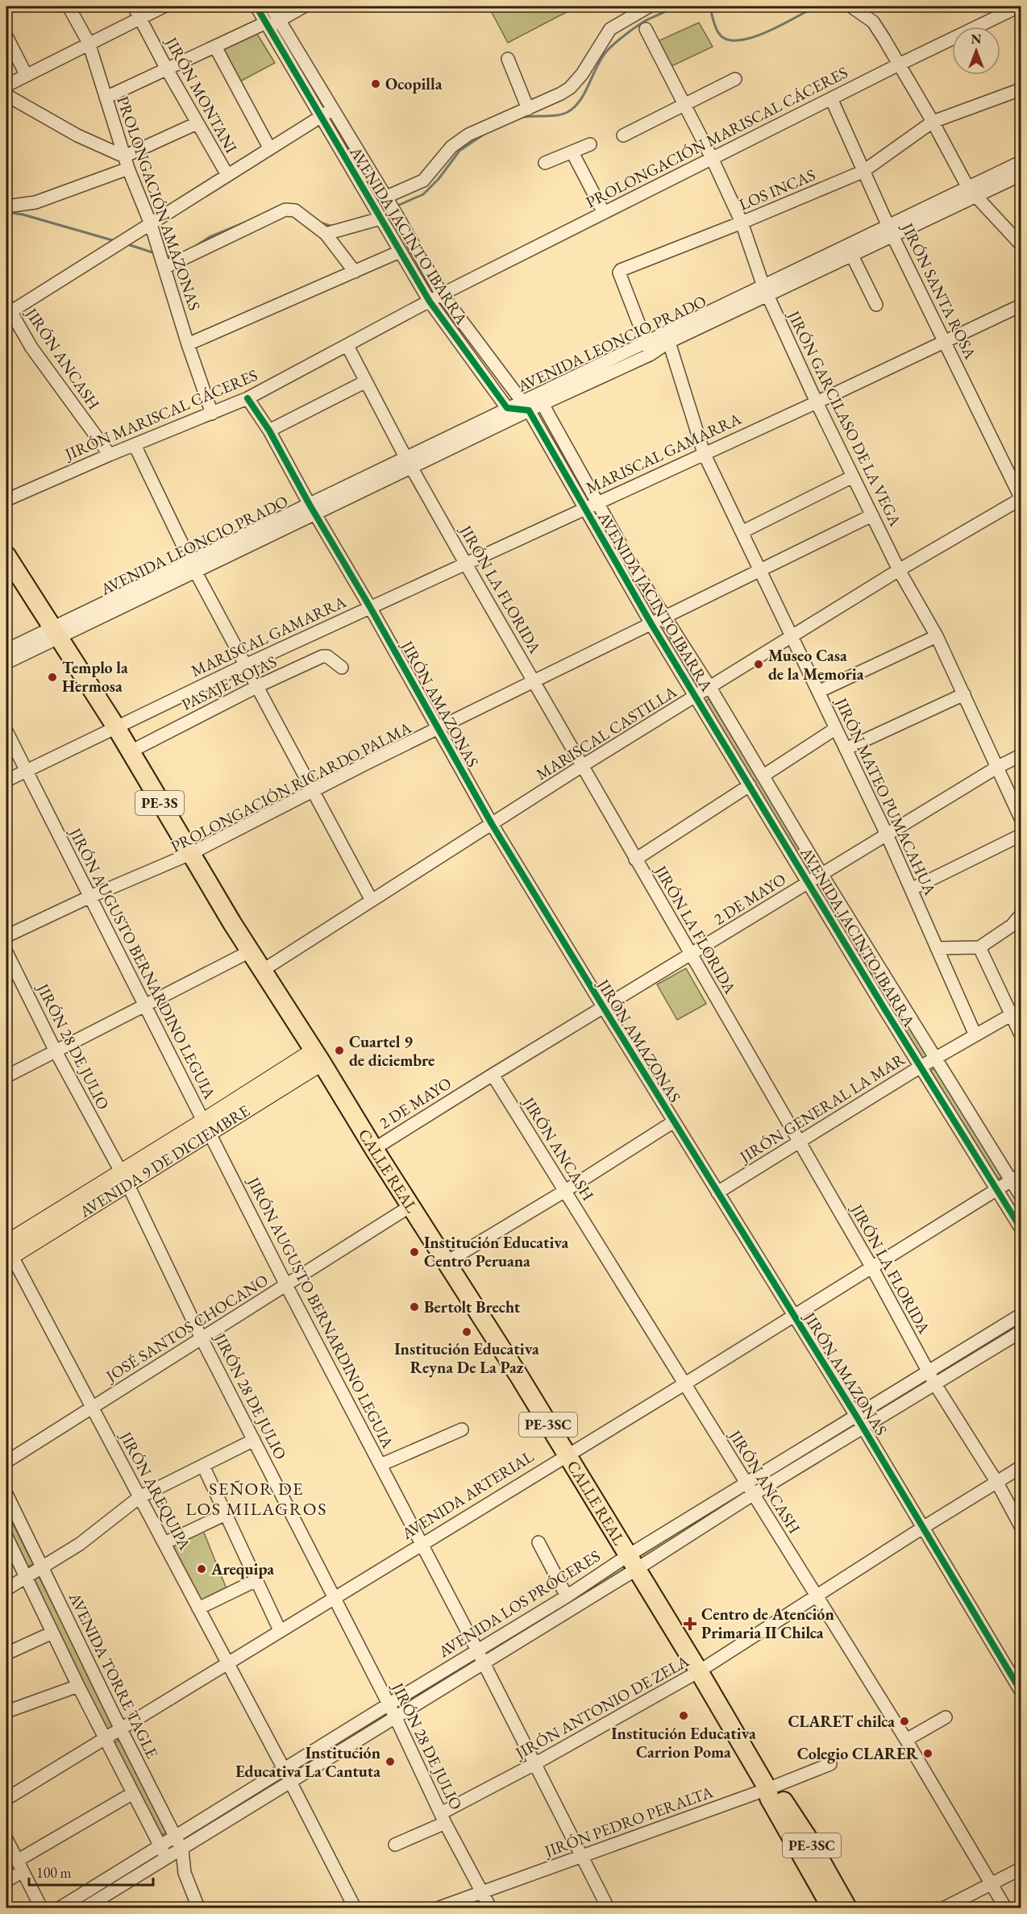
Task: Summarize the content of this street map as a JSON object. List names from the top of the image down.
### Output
{
  "streets": {
    "highway": ["PE-3S", "CALLE REAL", "PE-3SC"],
    "main road": ["AVENIDA 9 DE DICIEMBRE"],
    "street": [
      "JIRÓN MONTANI",
      "PROLONGACIÓN MARISCAL CÁCERES",
      "LOS INCAS",
      "PROLONGACIÓN AMAZONAS",
      "AVENIDA JACINTO IBARRA",
      "JIRÓN SANTA ROSA",
      "AVENIDA LEONCIO PRADO",
      "JIRÓN ANCASH",
      "JIRÓN MARISCAL CÁCERES",
      "JIRÓN GARCILASO DE LA VEGA",
      "MARISCAL GAMARRA",
      "JIRÓN LA FLORIDA",
      "PASAJE ROJAS",
      "JIRÓN AMAZONAS",
      "MARISCAL CASTILLA",
      "PROLONGACIÓN RICARDO PALMA",
      "JIRÓN MATEO PUMACAHUA",
      "2 DE MAYO",
      "JIRÓN AUGUSTO BERNARDINO LEGUIA",
      "JIRÓN 28 DE JULIO",
      "JIRÓN GENERAL LA MAR",
      "JOSÉ SANTOS CHOCANO",
      "JIRÓN AREQUIPA",
      "AVENIDA ARTERIAL",
      "AVENIDA LOS PRÓCERES",
      "AVENIDA TORRE TAGLE",
      "JIRÓN ANTONIO DE ZELA",
      "JIRÓN PEDRO PERALTA"
    ]
  },
  "crossings": [
    ["PROLONGACIÓN MARISCAL CÁCERES", "AVENIDA JACINTO IBARRA"],
    ["PROLONGACIÓN MARISCAL CÁCERES", "JIRÓN SANTA ROSA"],
    ["PROLONGACIÓN MARISCAL CÁCERES", "JIRÓN MARISCAL CÁCERES"],
    ["PROLONGACIÓN MARISCAL CÁCERES", "JIRÓN GARCILASO DE LA VEGA"],
    ["LOS INCAS", "JIRÓN SANTA ROSA"],
    ["LOS INCAS", "AVENIDA LEONCIO PRADO"],
    ["LOS INCAS", "JIRÓN GARCILASO DE LA VEGA"],
    ["PROLONGACIÓN AMAZONAS", "JIRÓN MARISCAL CÁCERES"],
    ["AVENIDA JACINTO IBARRA", "AVENIDA LEONCIO PRADO"],
    ["AVENIDA JACINTO IBARRA", "JIRÓN MARISCAL CÁCERES"],
    ["AVENIDA JACINTO IBARRA", "MARISCAL GAMARRA"],
    ["AVENIDA JACINTO IBARRA", "MARISCAL CASTILLA"],
    ["AVENIDA JACINTO IBARRA", "PROLONGACIÓN RICARDO PALMA"],
    ["AVENIDA JACINTO IBARRA", "2 DE MAYO"],
    ["AVENIDA JACINTO IBARRA", "JIRÓN GENERAL LA MAR"],
    ["AVENIDA JACINTO IBARRA", "AVENIDA ARTERIAL"],
    ["JIRÓN SANTA ROSA", "AVENIDA LEONCIO PRADO"],
    ["JIRÓN SANTA ROSA", "MARISCAL GAMARRA"],
    ["JIRÓN SANTA ROSA", "MARISCAL CASTILLA"],
    ["AVENIDA LEONCIO PRADO", "JIRÓN GARCILASO DE LA VEGA"],
    ["AVENIDA LEONCIO PRADO", "JIRÓN LA FLORIDA"],
    ["AVENIDA LEONCIO PRADO", "JIRÓN AMAZONAS"],
    ["AVENIDA LEONCIO PRADO", "JIRÓN MATEO PUMACAHUA"],
    ["AVENIDA LEONCIO PRADO", "CALLE REAL"],
    ["JIRÓN ANCASH", "JIRÓN MARISCAL CÁCERES"],
    ["JIRÓN ANCASH", "2 DE MAYO"],
    ["JIRÓN ANCASH", "AVENIDA ARTERIAL"],
    ["JIRÓN ANCASH", "AVENIDA LOS PRÓCERES"],
    ["JIRÓN ANCASH", "JIRÓN ANTONIO DE ZELA"],
    ["JIRÓN MARISCAL CÁCERES", "JIRÓN LA FLORIDA"],
    ["JIRÓN MARISCAL CÁCERES", "JIRÓN AMAZONAS"],
    ["JIRÓN GARCILASO DE LA VEGA", "MARISCAL GAMARRA"],
    ["JIRÓN GARCILASO DE LA VEGA", "MARISCAL CASTILLA"],
    ["JIRÓN GARCILASO DE LA VEGA", "PROLONGACIÓN RICARDO PALMA"],
    ["JIRÓN GARCILASO DE LA VEGA", "2 DE MAYO"],
    ["MARISCAL GAMARRA", "JIRÓN LA FLORIDA"],
    ["MARISCAL GAMARRA", "JIRÓN AMAZONAS"],
    ["MARISCAL GAMARRA", "JIRÓN MATEO PUMACAHUA"],
    ["MARISCAL GAMARRA", "JIRÓN AUGUSTO BERNARDINO LEGUIA"],
    ["MARISCAL GAMARRA", "CALLE REAL"],
    ["JIRÓN LA FLORIDA", "MARISCAL CASTILLA"],
    ["JIRÓN LA FLORIDA", "PROLONGACIÓN RICARDO PALMA"],
    ["JIRÓN LA FLORIDA", "2 DE MAYO"],
    ["JIRÓN LA FLORIDA", "JIRÓN GENERAL LA MAR"],
    ["JIRÓN LA FLORIDA", "AVENIDA ARTERIAL"],
    ["JIRÓN LA FLORIDA", "AVENIDA LOS PRÓCERES"],
    ["JIRÓN LA FLORIDA", "JIRÓN ANTONIO DE ZELA"],
    ["PASAJE ROJAS", "CALLE REAL"],
    ["JIRÓN AMAZONAS", "MARISCAL CASTILLA"],
    ["JIRÓN AMAZONAS", "PROLONGACIÓN RICARDO PALMA"],
    ["JIRÓN AMAZONAS", "2 DE MAYO"],
    ["JIRÓN AMAZONAS", "JIRÓN GENERAL LA MAR"],
    ["JIRÓN AMAZONAS", "AVENIDA ARTERIAL"],
    ["JIRÓN AMAZONAS", "AVENIDA LOS PRÓCERES"],
    ["JIRÓN AMAZONAS", "JIRÓN ANTONIO DE ZELA"],
    ["MARISCAL CASTILLA", "JIRÓN MATEO PUMACAHUA"],
    ["MARISCAL CASTILLA", "CALLE REAL"],
    ["PROLONGACIÓN RICARDO PALMA", "JIRÓN MATEO PUMACAHUA"],
    ["PROLONGACIÓN RICARDO PALMA", "JIRÓN AUGUSTO BERNARDINO LEGUIA"],
    ["PROLONGACIÓN RICARDO PALMA", "CALLE REAL"],
    ["JIRÓN MATEO PUMACAHUA", "2 DE MAYO"],
    ["JIRÓN MATEO PUMACAHUA", "JIRÓN GENERAL LA MAR"],
    ["2 DE MAYO", "CALLE REAL"],
    ["JIRÓN AUGUSTO BERNARDINO LEGUIA", "AVENIDA 9 DE DICIEMBRE"],
    ["JIRÓN AUGUSTO BERNARDINO LEGUIA", "JOSÉ SANTOS CHOCANO"],
    ["JIRÓN AUGUSTO BERNARDINO LEGUIA", "AVENIDA ARTERIAL"],
    ["JIRÓN AUGUSTO BERNARDINO LEGUIA", "AVENIDA LOS PRÓCERES"],
    ["JIRÓN AUGUSTO BERNARDINO LEGUIA", "JIRÓN ANTONIO DE ZELA"],
    ["JIRÓN AUGUSTO BERNARDINO LEGUIA", "JIRÓN PEDRO PERALTA"],
    ["JIRÓN 28 DE JULIO", "AVENIDA 9 DE DICIEMBRE"],
    ["JIRÓN 28 DE JULIO", "JOSÉ SANTOS CHOCANO"],
    ["JIRÓN 28 DE JULIO", "AVENIDA ARTERIAL"],
    ["JIRÓN 28 DE JULIO", "AVENIDA LOS PRÓCERES"],
    ["JIRÓN 28 DE JULIO", "JIRÓN ANTONIO DE ZELA"],
    ["JIRÓN 28 DE JULIO", "JIRÓN PEDRO PERALTA"],
    ["AVENIDA 9 DE DICIEMBRE", "CALLE REAL"],
    ["AVENIDA 9 DE DICIEMBRE", "JIRÓN AREQUIPA"],
    ["CALLE REAL", "JOSÉ SANTOS CHOCANO"],
    ["CALLE REAL", "AVENIDA ARTERIAL"],
    ["CALLE REAL", "AVENIDA LOS PRÓCERES"],
    ["CALLE REAL", "JIRÓN ANTONIO DE ZELA"],
    ["CALLE REAL", "JIRÓN PEDRO PERALTA"],
    ["JOSÉ SANTOS CHOCANO", "JIRÓN AREQUIPA"],
    ["JIRÓN AREQUIPA", "AVENIDA ARTERIAL"],
    ["JIRÓN AREQUIPA", "AVENIDA LOS PRÓCERES"],
    ["AVENIDA ARTERIAL", "AVENIDA TORRE TAGLE"],
    ["AVENIDA LOS PRÓCERES", "AVENIDA TORRE TAGLE"]
  ],
  "districts": ["SEÑOR DE LOS MILAGROS"],
  "places": {
    "other": [
      "Ocopilla",
      "Museo Casa de la Memoria",
      "Templo la Hermosa",
      "Cuartel 9 de diciembre",
      "Institución Educativa Centro Peruana",
      "Bertolt Brecht",
      "Institución Educativa Reyna De La Paz",
      "Arequipa",
      "Institución Educativa Carrion Poma",
      "CLARET chilca",
      "Colegio CLARER",
      "Institución Educativa La Cantuta"
    ],
    "health": ["Centro de Atención Primaria II Chilca"]
  },
  "scale_bar": "100 m",
  "north": "top"
}
